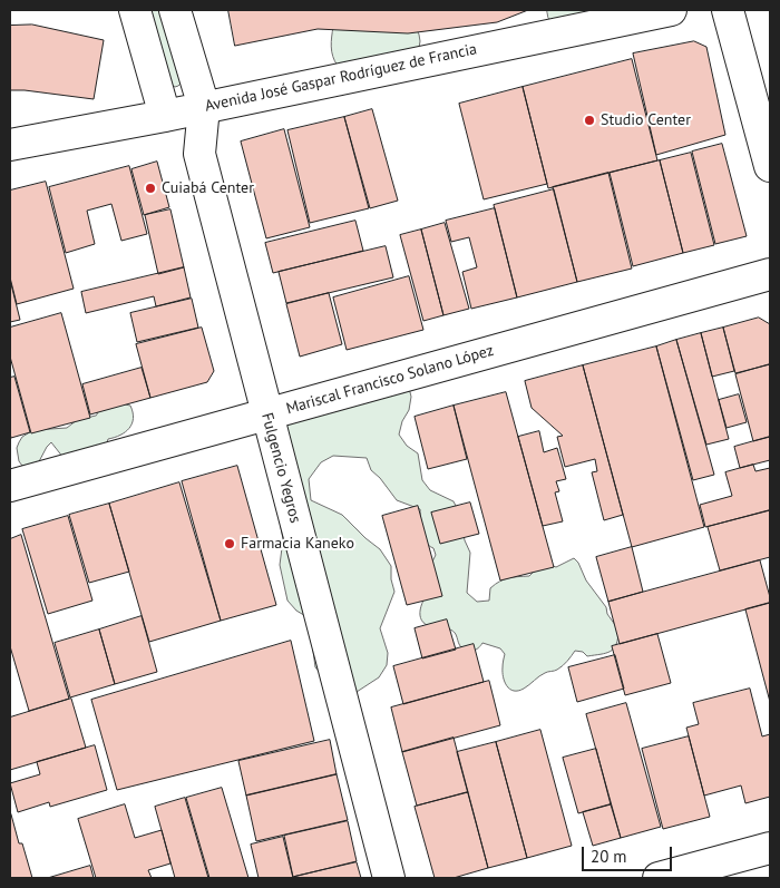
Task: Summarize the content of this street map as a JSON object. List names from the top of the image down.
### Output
{
  "streets": {
    "street": ["Avenida José Gaspar Rodríguez de Francia", "Mariscal Francisco Solano López", "Fulgencio Yegros"]
  },
  "crossings": [
    ["Avenida José Gaspar Rodríguez de Francia", "Fulgencio Yegros"],
    ["Mariscal Francisco Solano López", "Fulgencio Yegros"]
  ],
  "places": ["Studio Center", "Cuiabá Center", "Farmacia Kaneko"],
  "scale_bar": "20 m"
}
